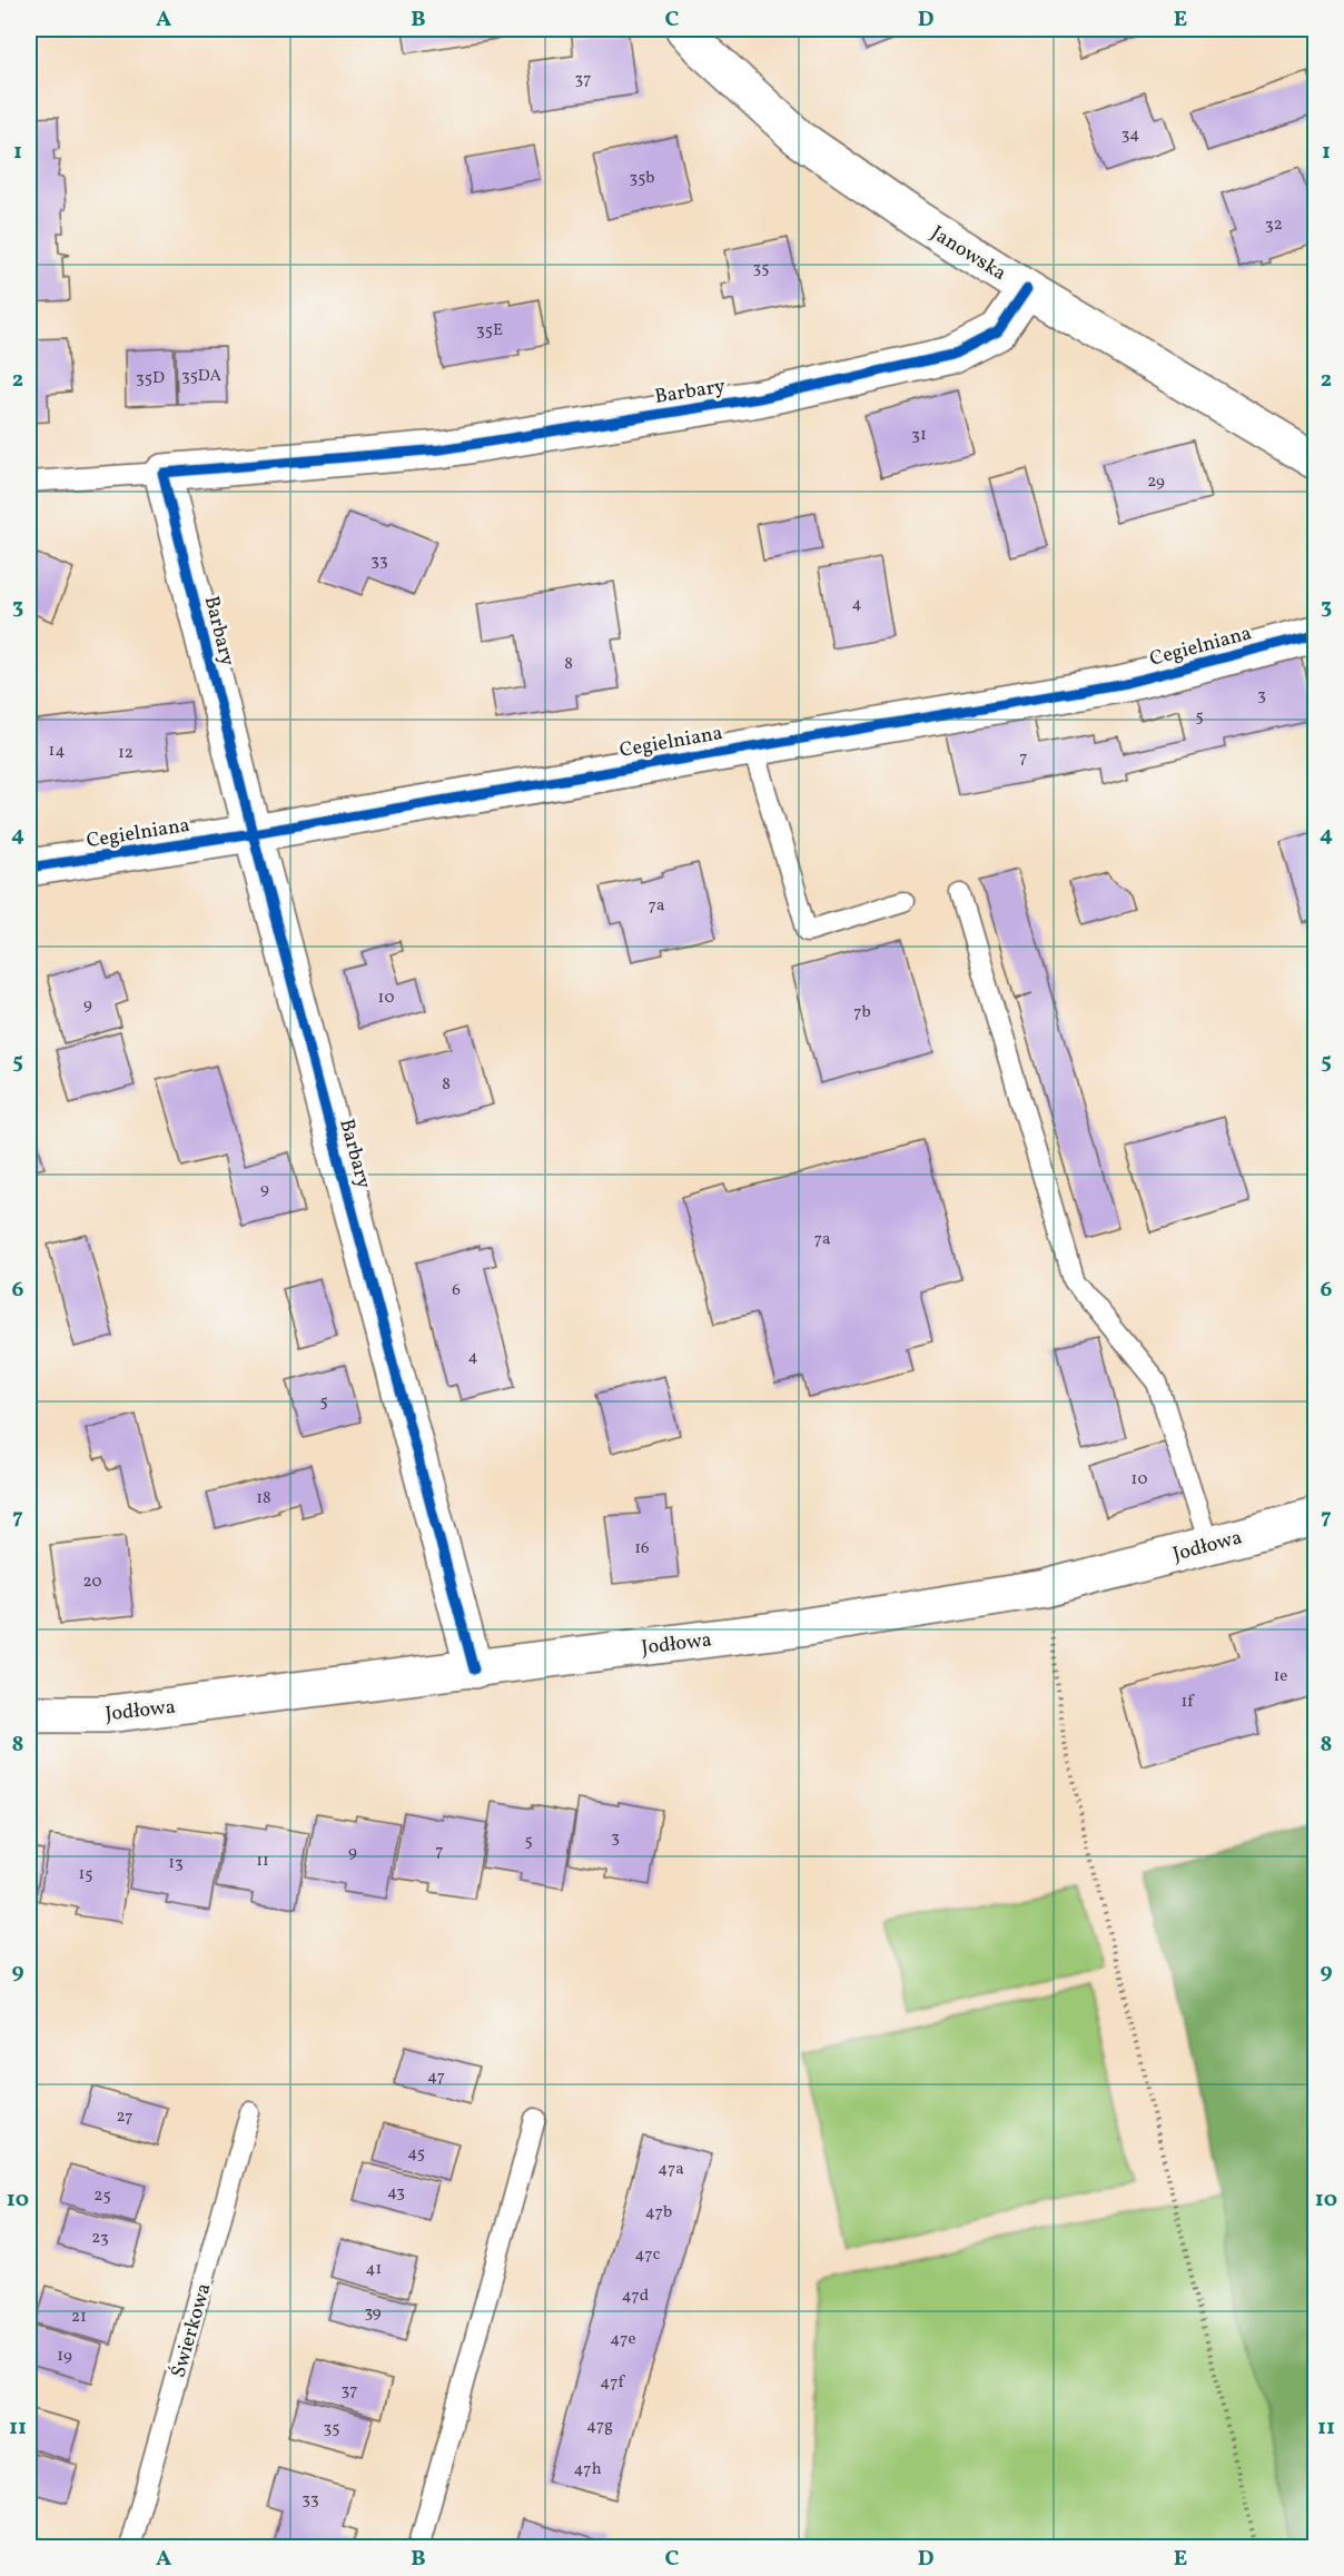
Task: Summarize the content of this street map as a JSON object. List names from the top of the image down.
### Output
{
  "streets": {
    "street": [
      "Janowska",
      "Barbary",
      "Cegielniana",
      "Jodłowa"
    ],
    "lane": ["Świerkowa"]
  },
  "crossings": [
    ["Janowska", "Barbary"],
    ["Barbary", "Cegielniana"],
    ["Barbary", "Jodłowa"]
  ],
  "house_numbers": [
    "37",
    "34",
    "35b",
    "32",
    "35",
    "35E",
    "35DA",
    "35D",
    "31",
    "29",
    "33",
    "4",
    "8",
    "3",
    "5",
    "14",
    "12",
    "7",
    "7a",
    "10",
    "9",
    "7b",
    "8",
    "9",
    "7a",
    "6",
    "4",
    "5",
    "10",
    "18",
    "16",
    "20",
    "1e",
    "1f",
    "3",
    "5",
    "7",
    "9",
    "11",
    "13",
    "15",
    "47",
    "27",
    "45",
    "47a",
    "43",
    "25",
    "47b",
    "23",
    "47c",
    "41",
    "47d",
    "39",
    "21",
    "47e",
    "19",
    "47f",
    "37",
    "47g",
    "35",
    "47h",
    "33"
  ],
  "grid": {
    "columns": [
      "A",
      "B",
      "C",
      "D",
      "E"
    ],
    "rows": [
      "1",
      "2",
      "3",
      "4",
      "5",
      "6",
      "7",
      "8",
      "9",
      "10",
      "11"
    ]
  }
}
